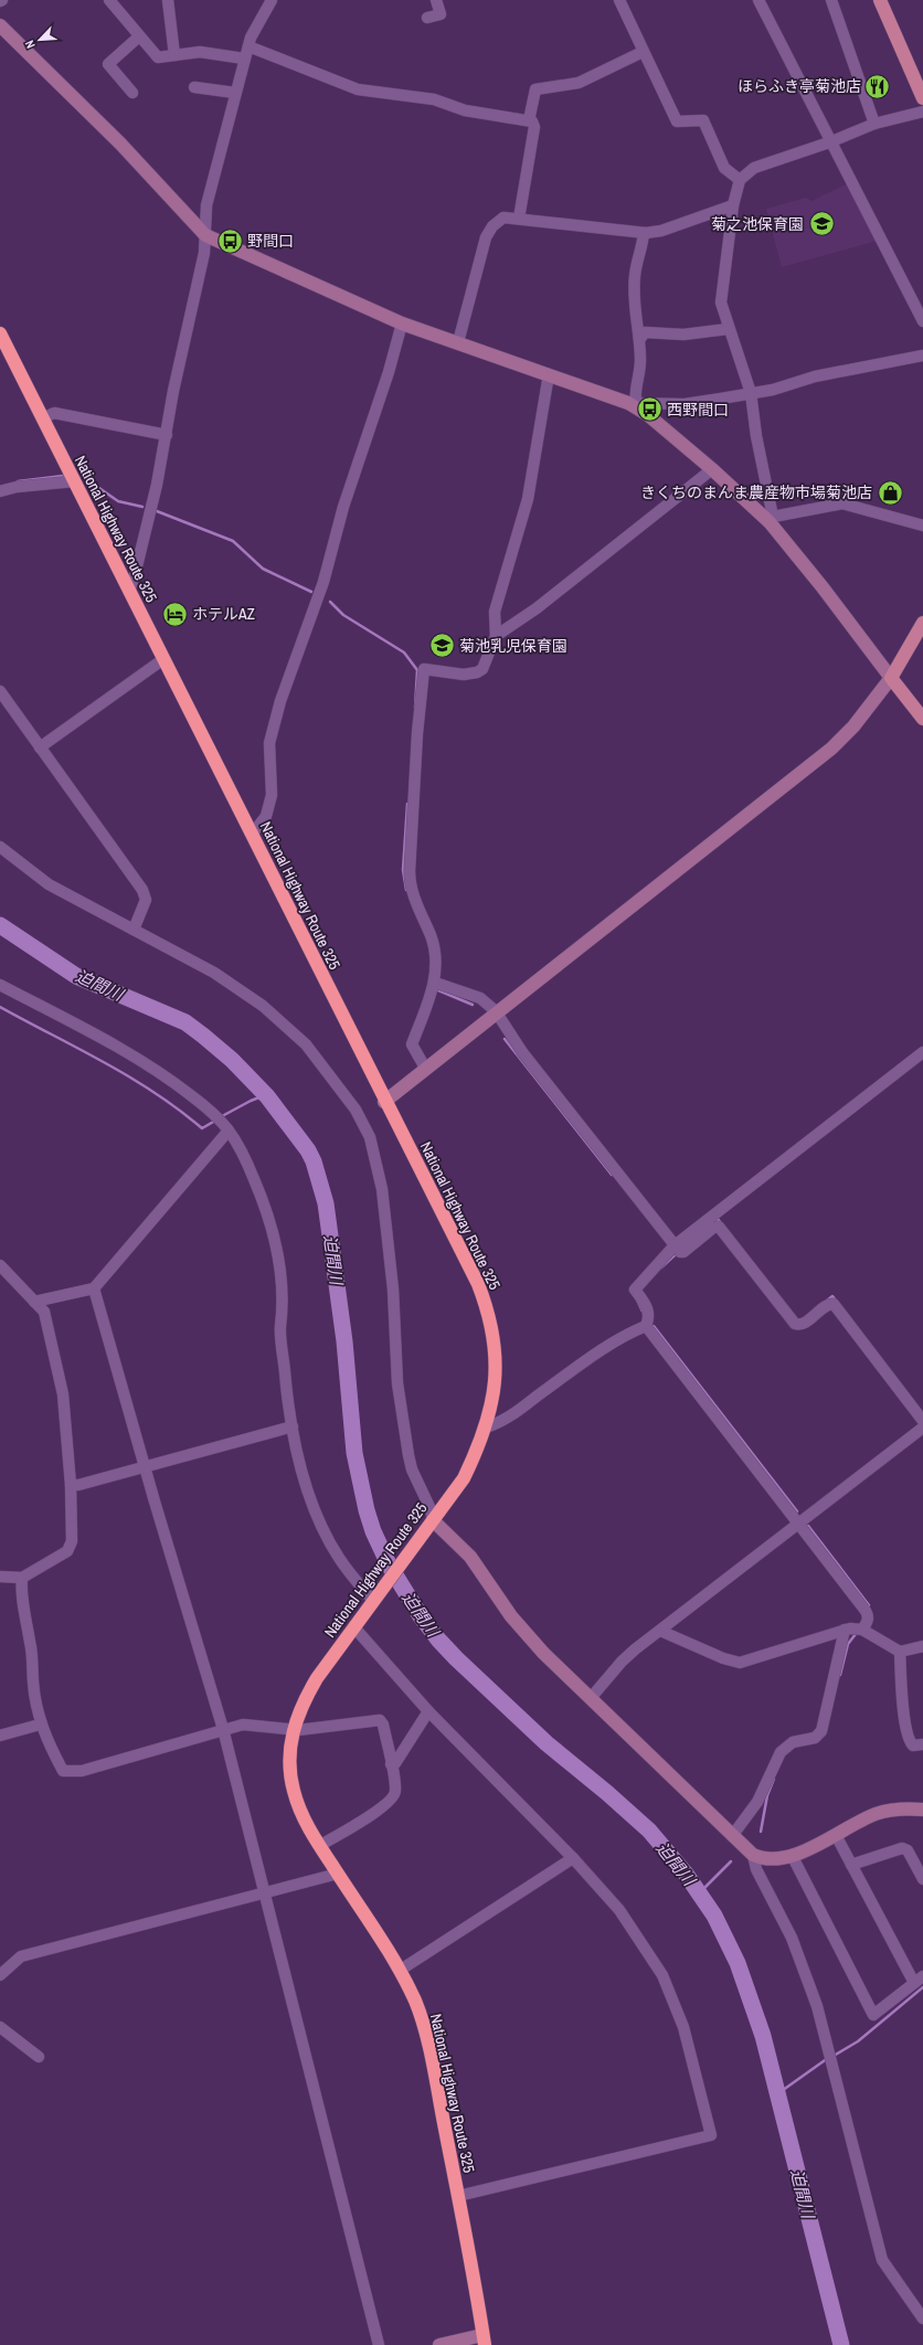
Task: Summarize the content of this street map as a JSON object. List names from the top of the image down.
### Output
{
  "streets": {
    "highway": ["National Highway Route 325"]
  },
  "water": ["迫間川"],
  "places": {
    "restaurant": ["ほらふき亭菊池店"],
    "school or university": ["菊之池保育園", "菊池乳児保育園"],
    "bus stop": ["野間口", "西野間口"],
    "shop": ["きくちのまんま農産物市場菊池店"],
    "hotel": ["ホテルAZ"]
  },
  "north": "bottom left"
}
